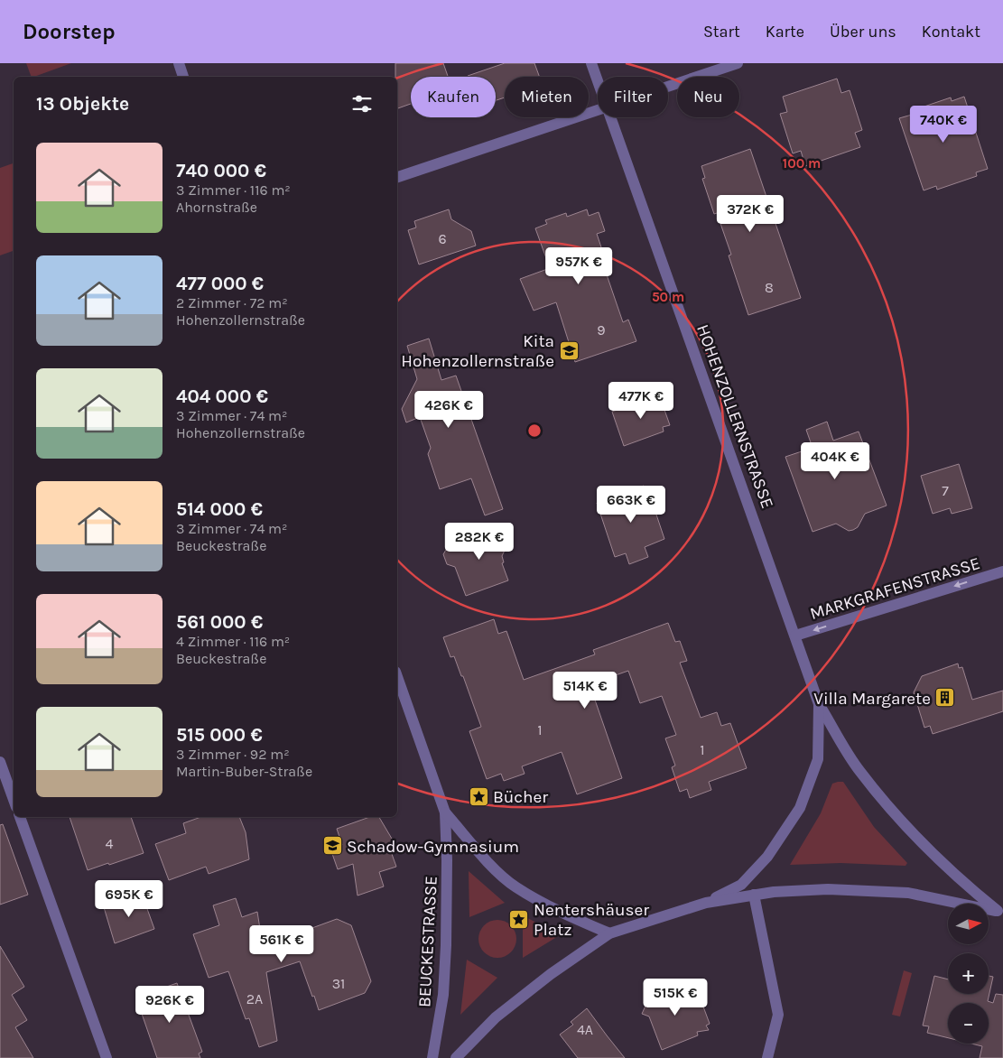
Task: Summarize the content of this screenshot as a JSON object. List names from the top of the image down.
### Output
{
  "streets": {
    "street": ["HOHENZOLLERNSTRASSE", "MARKGRAFENSTRASSE", "BEUCKESTRASSE"]
  },
  "crossings": [
    ["HOHENZOLLERNSTRASSE", "MARKGRAFENSTRASSE"]
  ],
  "one_way": ["MARKGRAFENSTRASSE"],
  "places": {
    "school or university": ["Kita Hohenzollernstraße", "Schadow-Gymnasium"],
    "building": ["Villa Margarete"],
    "place": ["Bücher", "Nentershäuser Platz"]
  },
  "house_numbers": [
    "6",
    "8",
    "9",
    "7",
    "1",
    "1",
    "4",
    "31",
    "2A",
    "4A"
  ],
  "north": "right",
  "page": {
    "header": "Doorstep",
    "nav": [
      "Start",
      "Karte",
      "Über uns",
      "Kontakt"
    ],
    "chip": [
      "Kaufen",
      "Mieten",
      "Filter",
      "Neu"
    ],
    "heading": "13 Objekte",
    "price": [
      "740K €",
      "372K €",
      "957K €",
      "477K €",
      "426K €",
      "404K €",
      "663K €",
      "282K €",
      "514K €",
      "695K €",
      "561K €",
      "515K €",
      "926K €"
    ],
    "list": [
      {
        "name": "740 000 €",
        "note": "3 Zimmer · 116 m² · Ahornstraße"
      },
      {
        "name": "477 000 €",
        "note": "2 Zimmer · 72 m² · Hohenzollernstraße"
      },
      {
        "name": "404 000 €",
        "note": "3 Zimmer · 74 m² · Hohenzollernstraße"
      },
      {
        "name": "514 000 €",
        "note": "3 Zimmer · 74 m² · Beuckestraße"
      },
      {
        "name": "561 000 €",
        "note": "4 Zimmer · 116 m² · Beuckestraße"
      },
      {
        "name": "515 000 €",
        "note": "3 Zimmer · 92 m² · Martin-Buber-Straße"
      }
    ],
    "map_buttons": ["+", "−"]
  },
  "rings": ["100 m", "50 m"]
}
